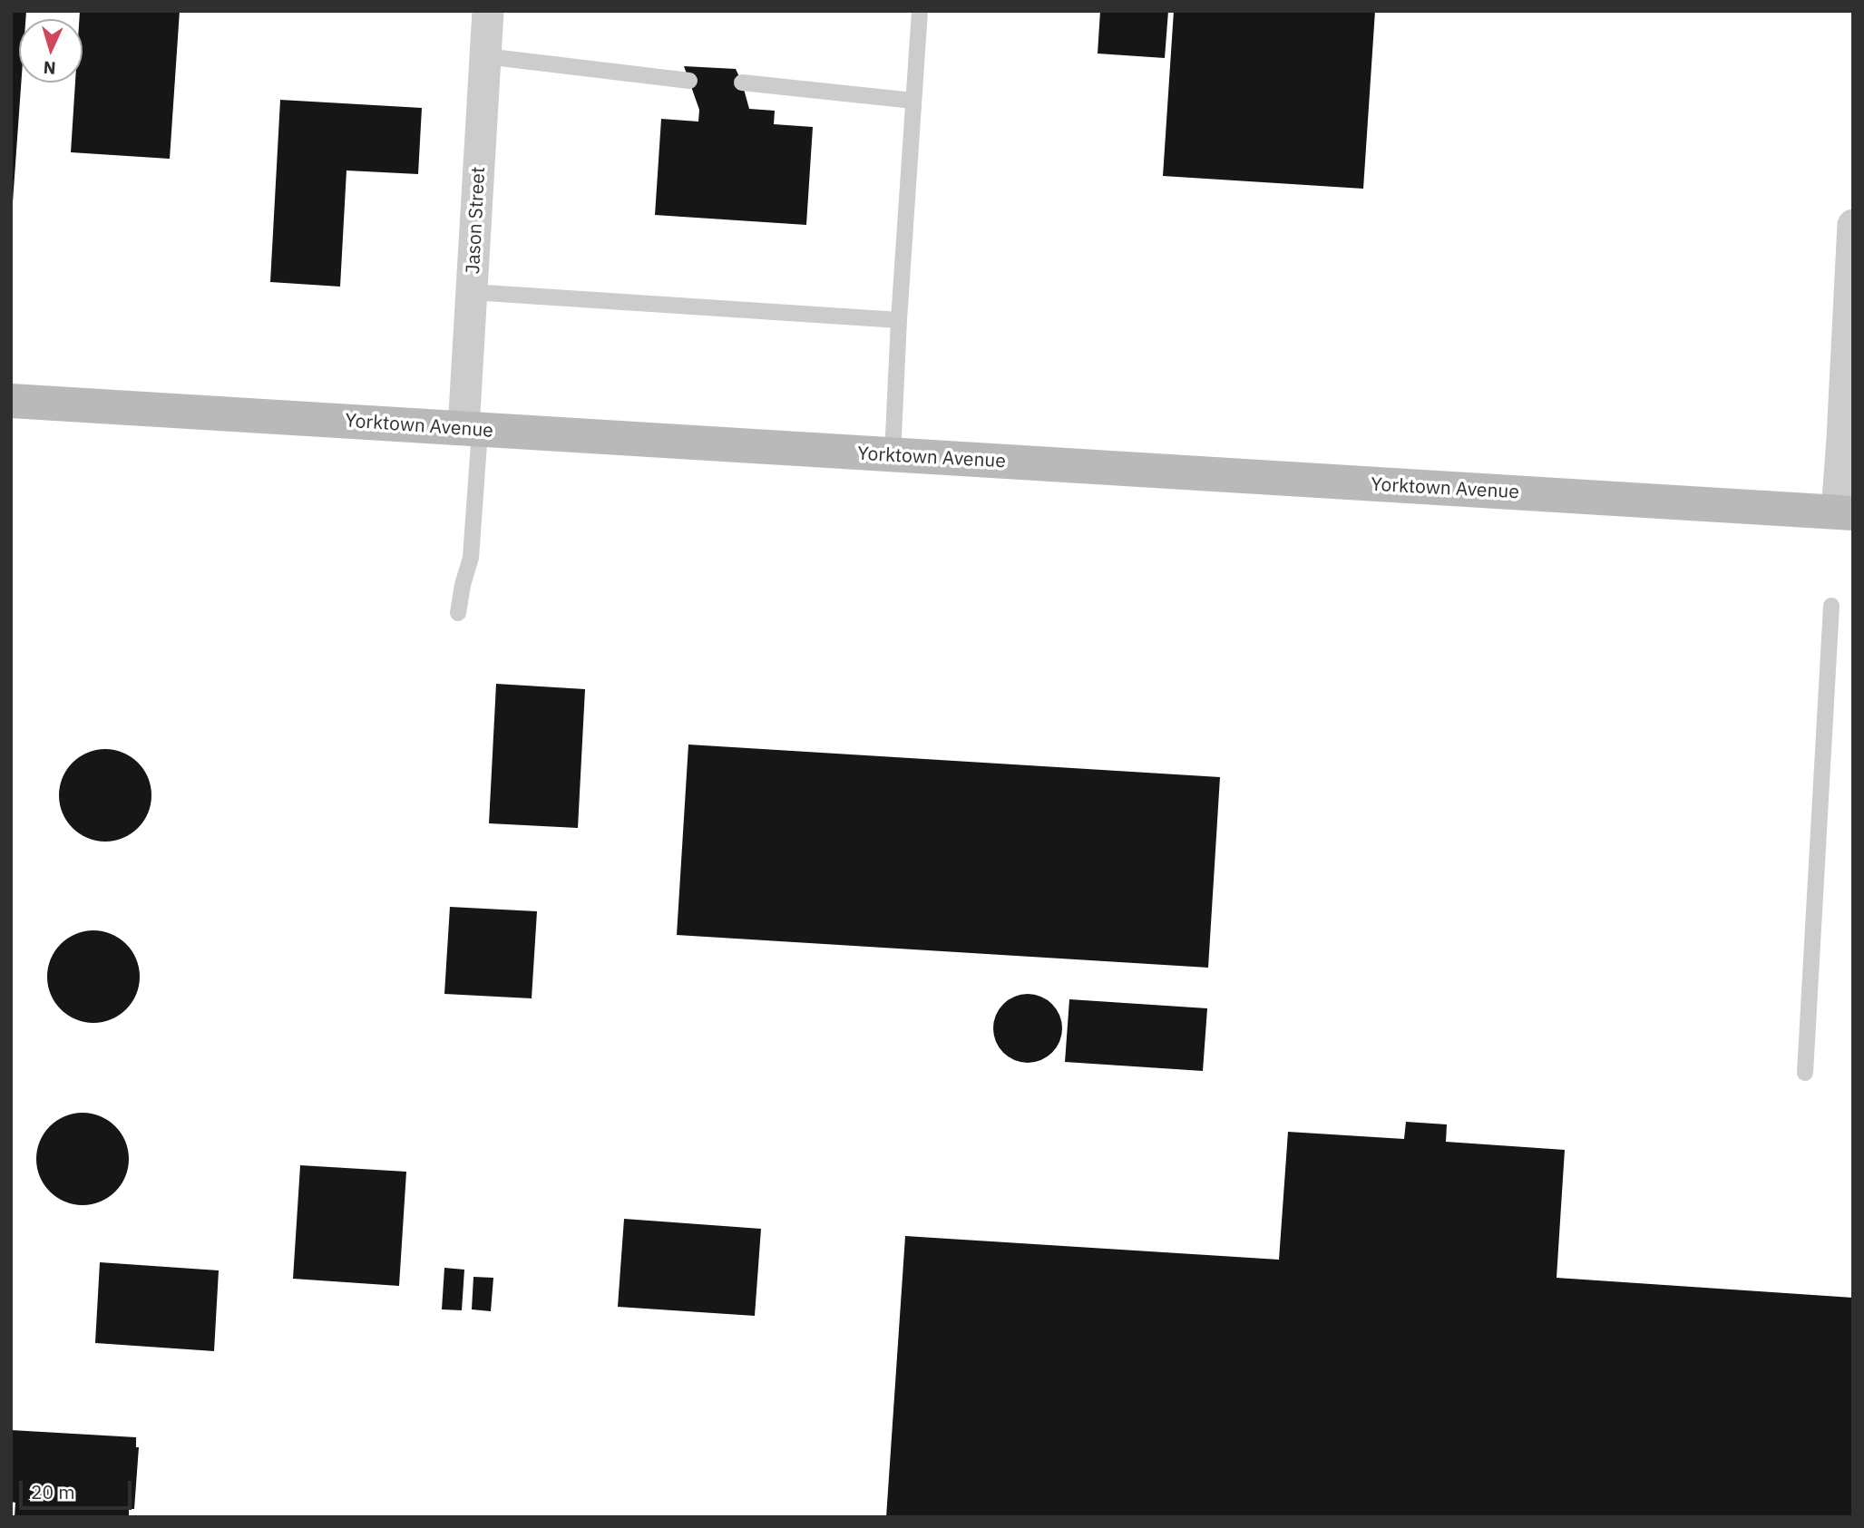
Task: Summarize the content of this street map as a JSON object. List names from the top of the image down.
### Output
{
  "streets": {
    "main road": ["Yorktown Avenue"],
    "street": ["Jason Street"]
  },
  "crossings": [
    ["Jason Street", "Yorktown Avenue"]
  ],
  "scale_bar": "20 m",
  "north": "bottom"
}
